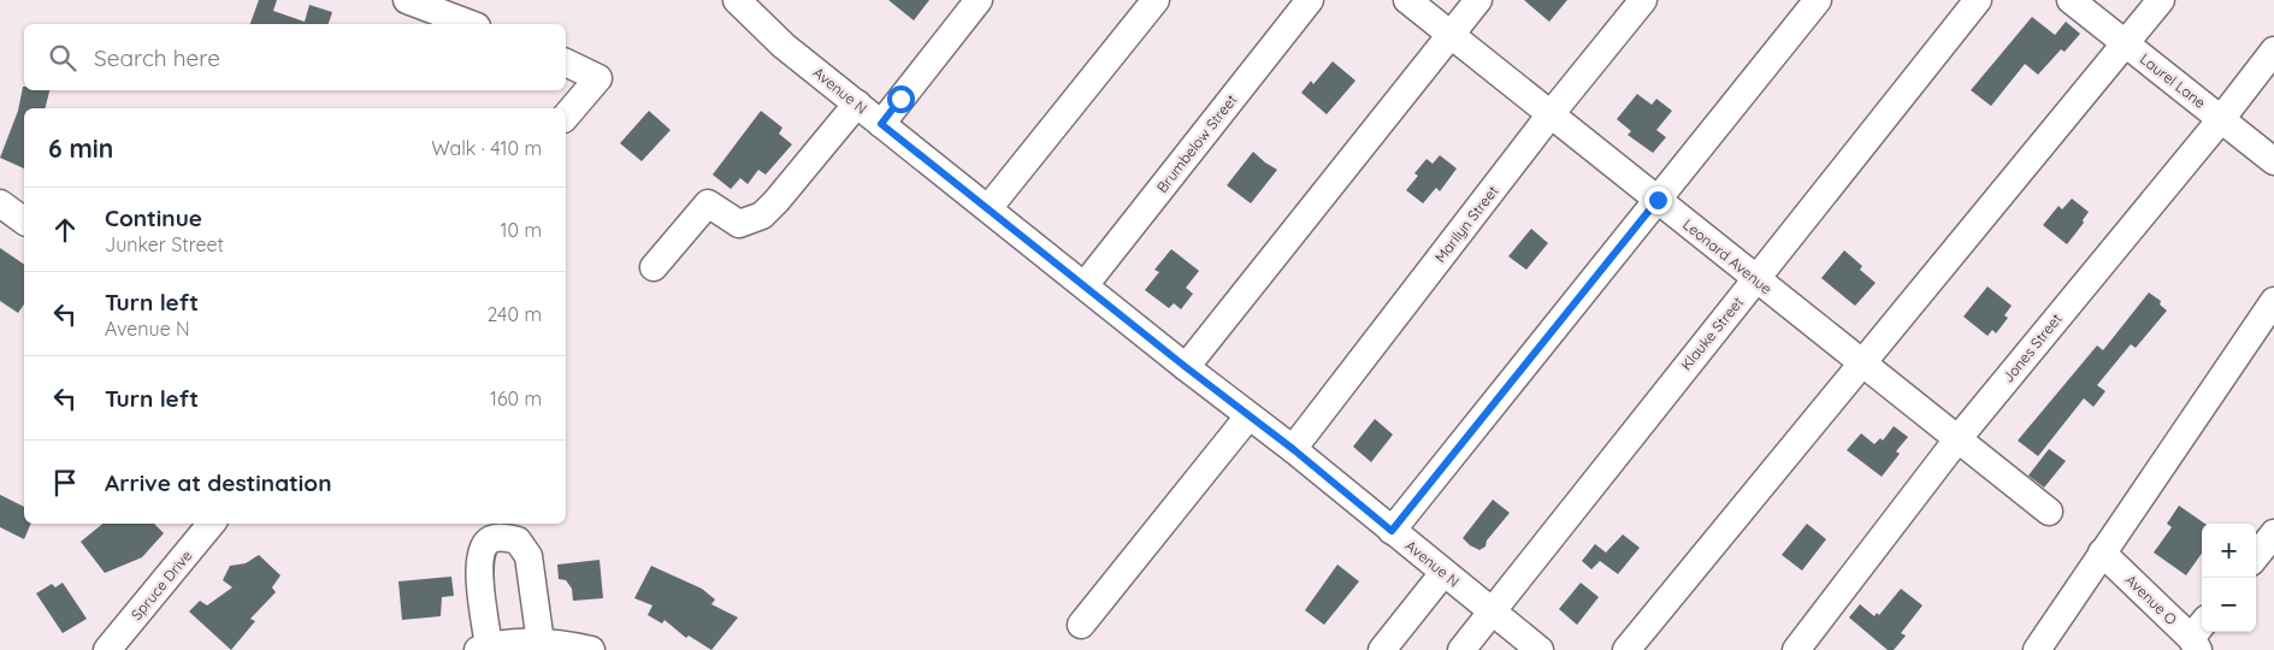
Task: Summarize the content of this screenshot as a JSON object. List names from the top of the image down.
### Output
{
  "streets": {
    "street": [
      "Laurel Lane",
      "Avenue N",
      "Brumbelow Street",
      "Marilyn Street",
      "Leonard Avenue",
      "Klauke Street",
      "Jones Street",
      "Spruce Drive",
      "Avenue O"
    ]
  },
  "crossings": [
    ["Laurel Lane", "Jones Street"],
    ["Avenue N", "Brumbelow Street"],
    ["Avenue N", "Marilyn Street"],
    ["Avenue N", "Klauke Street"],
    ["Marilyn Street", "Leonard Avenue"],
    ["Leonard Avenue", "Klauke Street"],
    ["Leonard Avenue", "Jones Street"]
  ],
  "page": {
    "search": "Search here",
    "heading": ["6 min", "Walk · 410 m"],
    "list": [
      ["Continue", "Junker Street", "10 m"],
      ["Turn left", "Avenue N", "240 m"],
      ["Turn left", "160 m"],
      "Arrive at destination"
    ],
    "map_buttons": ["+", "−"]
  }
}
